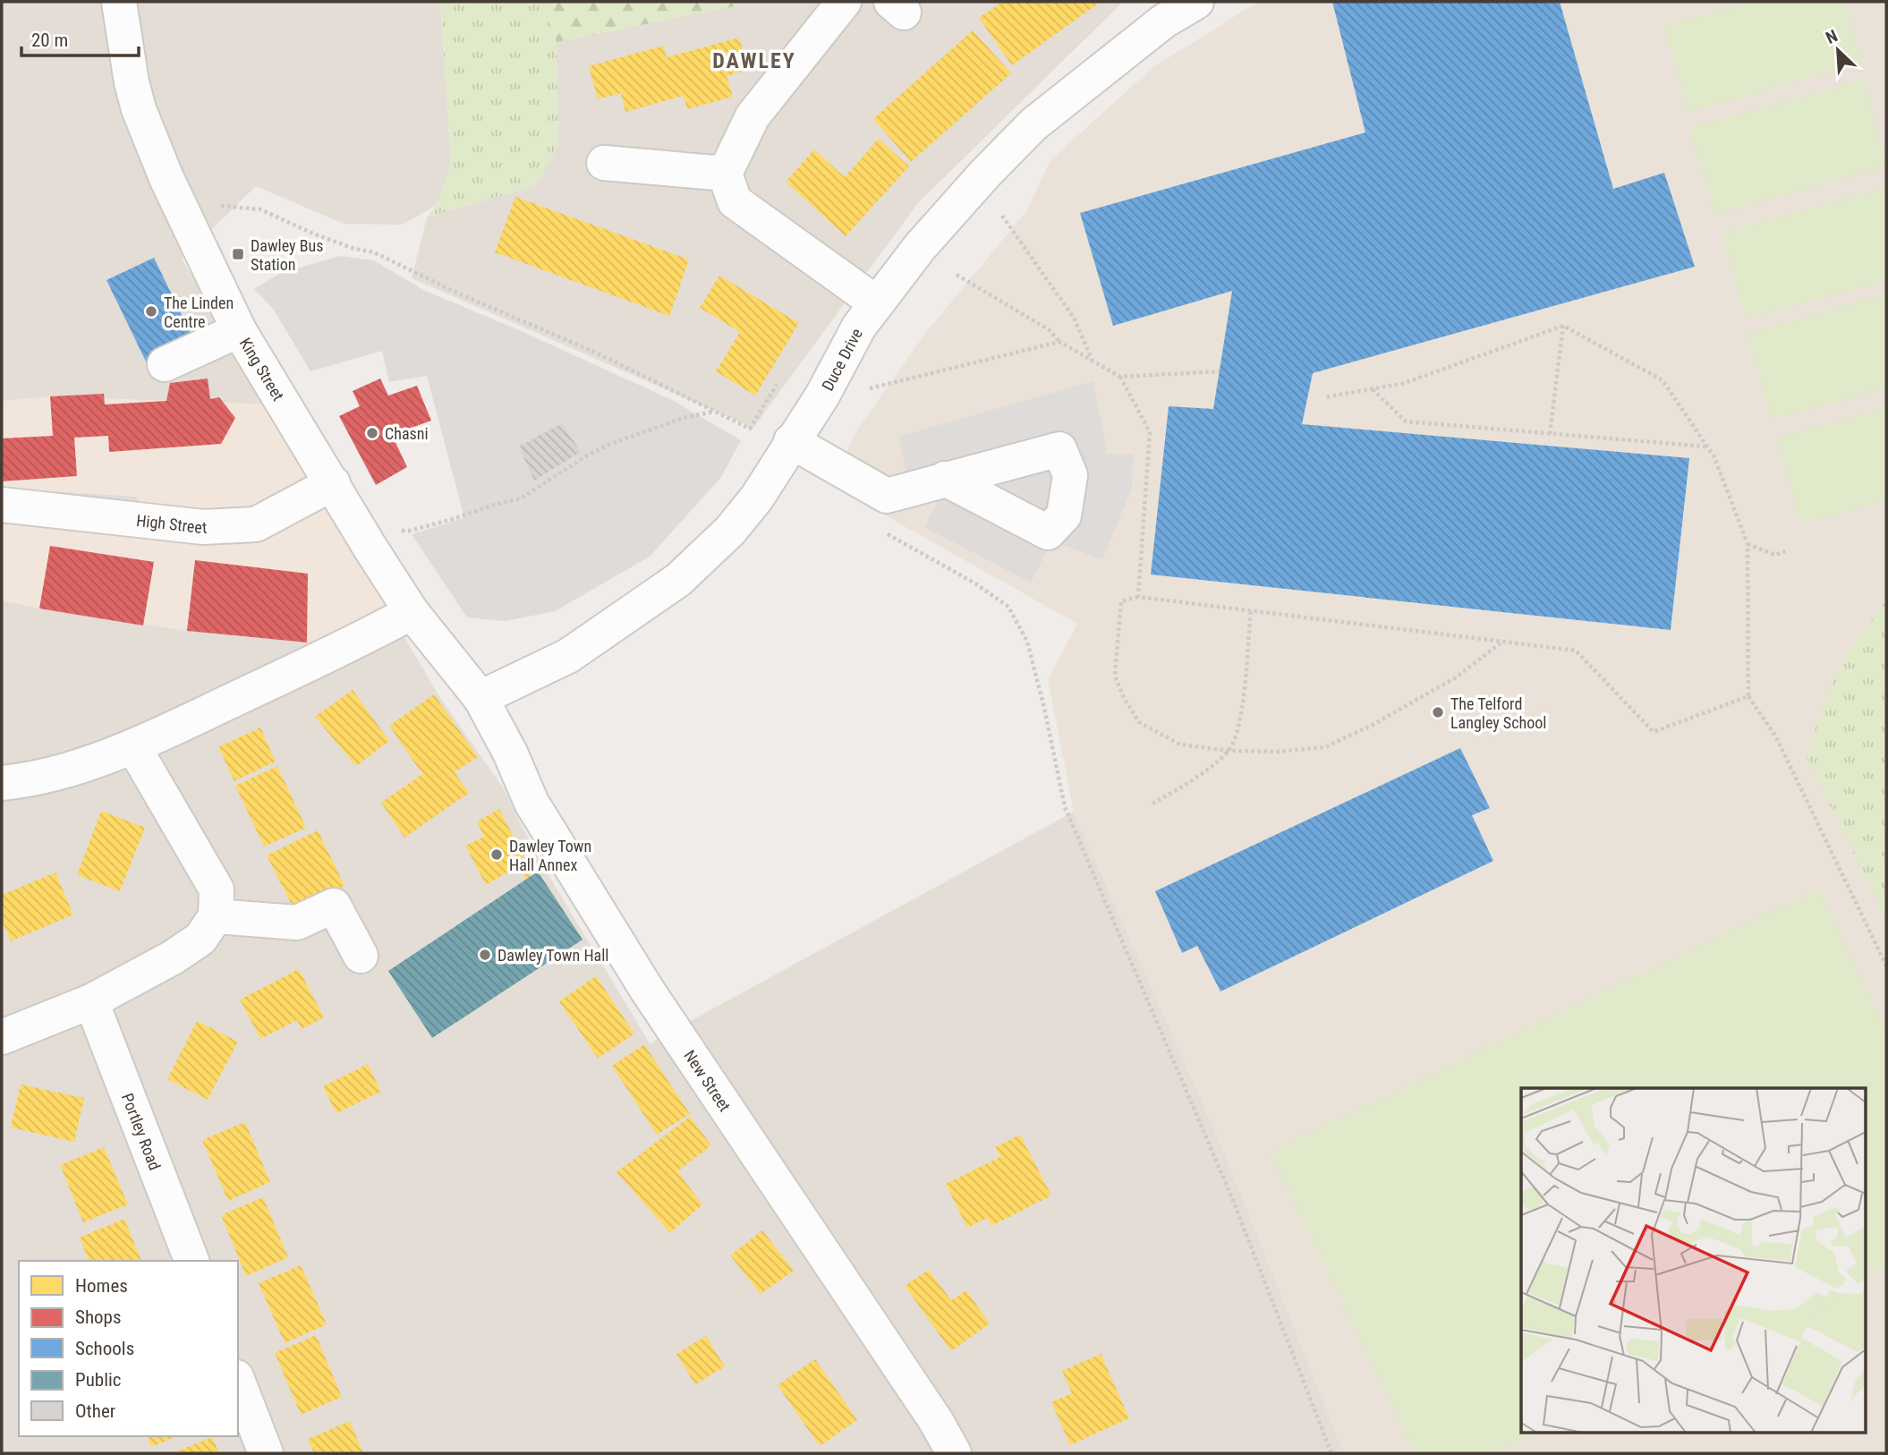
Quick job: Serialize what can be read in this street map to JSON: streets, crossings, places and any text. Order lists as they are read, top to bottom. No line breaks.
{"streets":{"street":["Duce Drive","King Street","High Street","New Street","Portley Road"]},"crossings":[["Duce Drive","New Street"],["King Street","High Street"],["King Street","New Street"]],"districts":["DAWLEY"],"places":{"transit":["Dawley Bus Station"],"other":["The Linden Centre","Chasni","The Telford Langley School","Dawley Town Hall Annex","Dawley Town Hall"]},"legend":["Homes","Shops","Schools","Public","Other"],"scale_bar":"20 m","north":"top left"}
